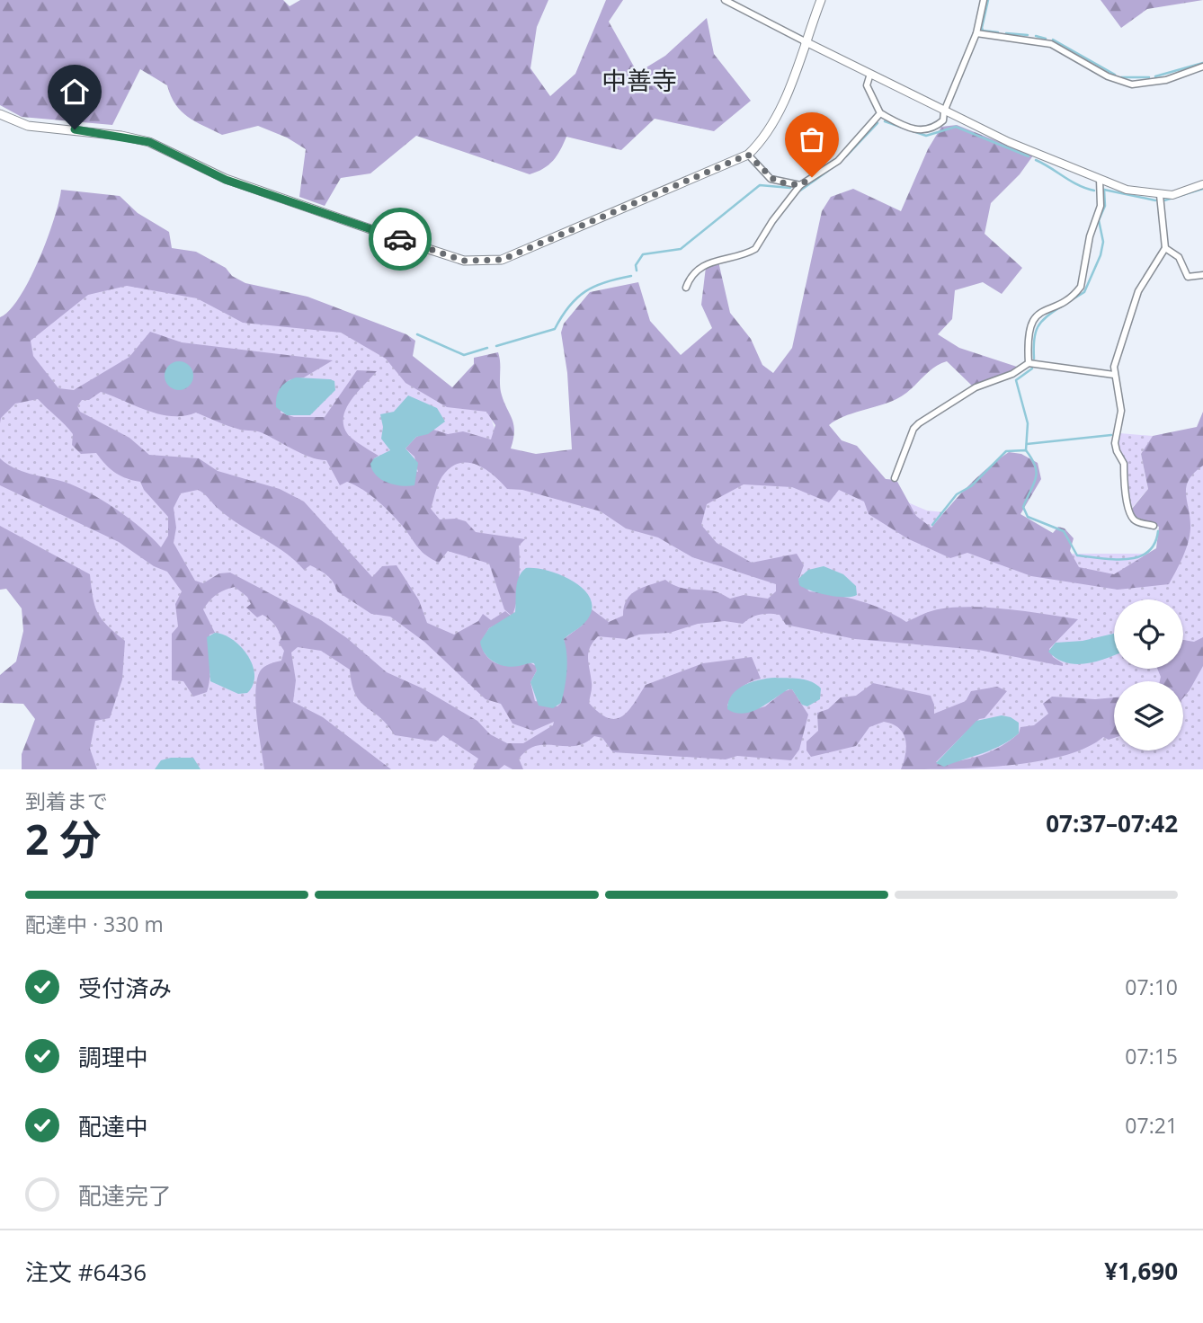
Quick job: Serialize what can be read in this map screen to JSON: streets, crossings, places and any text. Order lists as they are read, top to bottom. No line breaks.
{"districts":["中善寺"],"page":{"heading":["2 分","到着まで","07:37–07:42"],"panel":["注文 #6436","¥1,690"],"bar":"配達中 · 330 m","list":[["受付済み","07:10"],["調理中","07:15"],["配達中","07:21"],"配達完了"]}}
